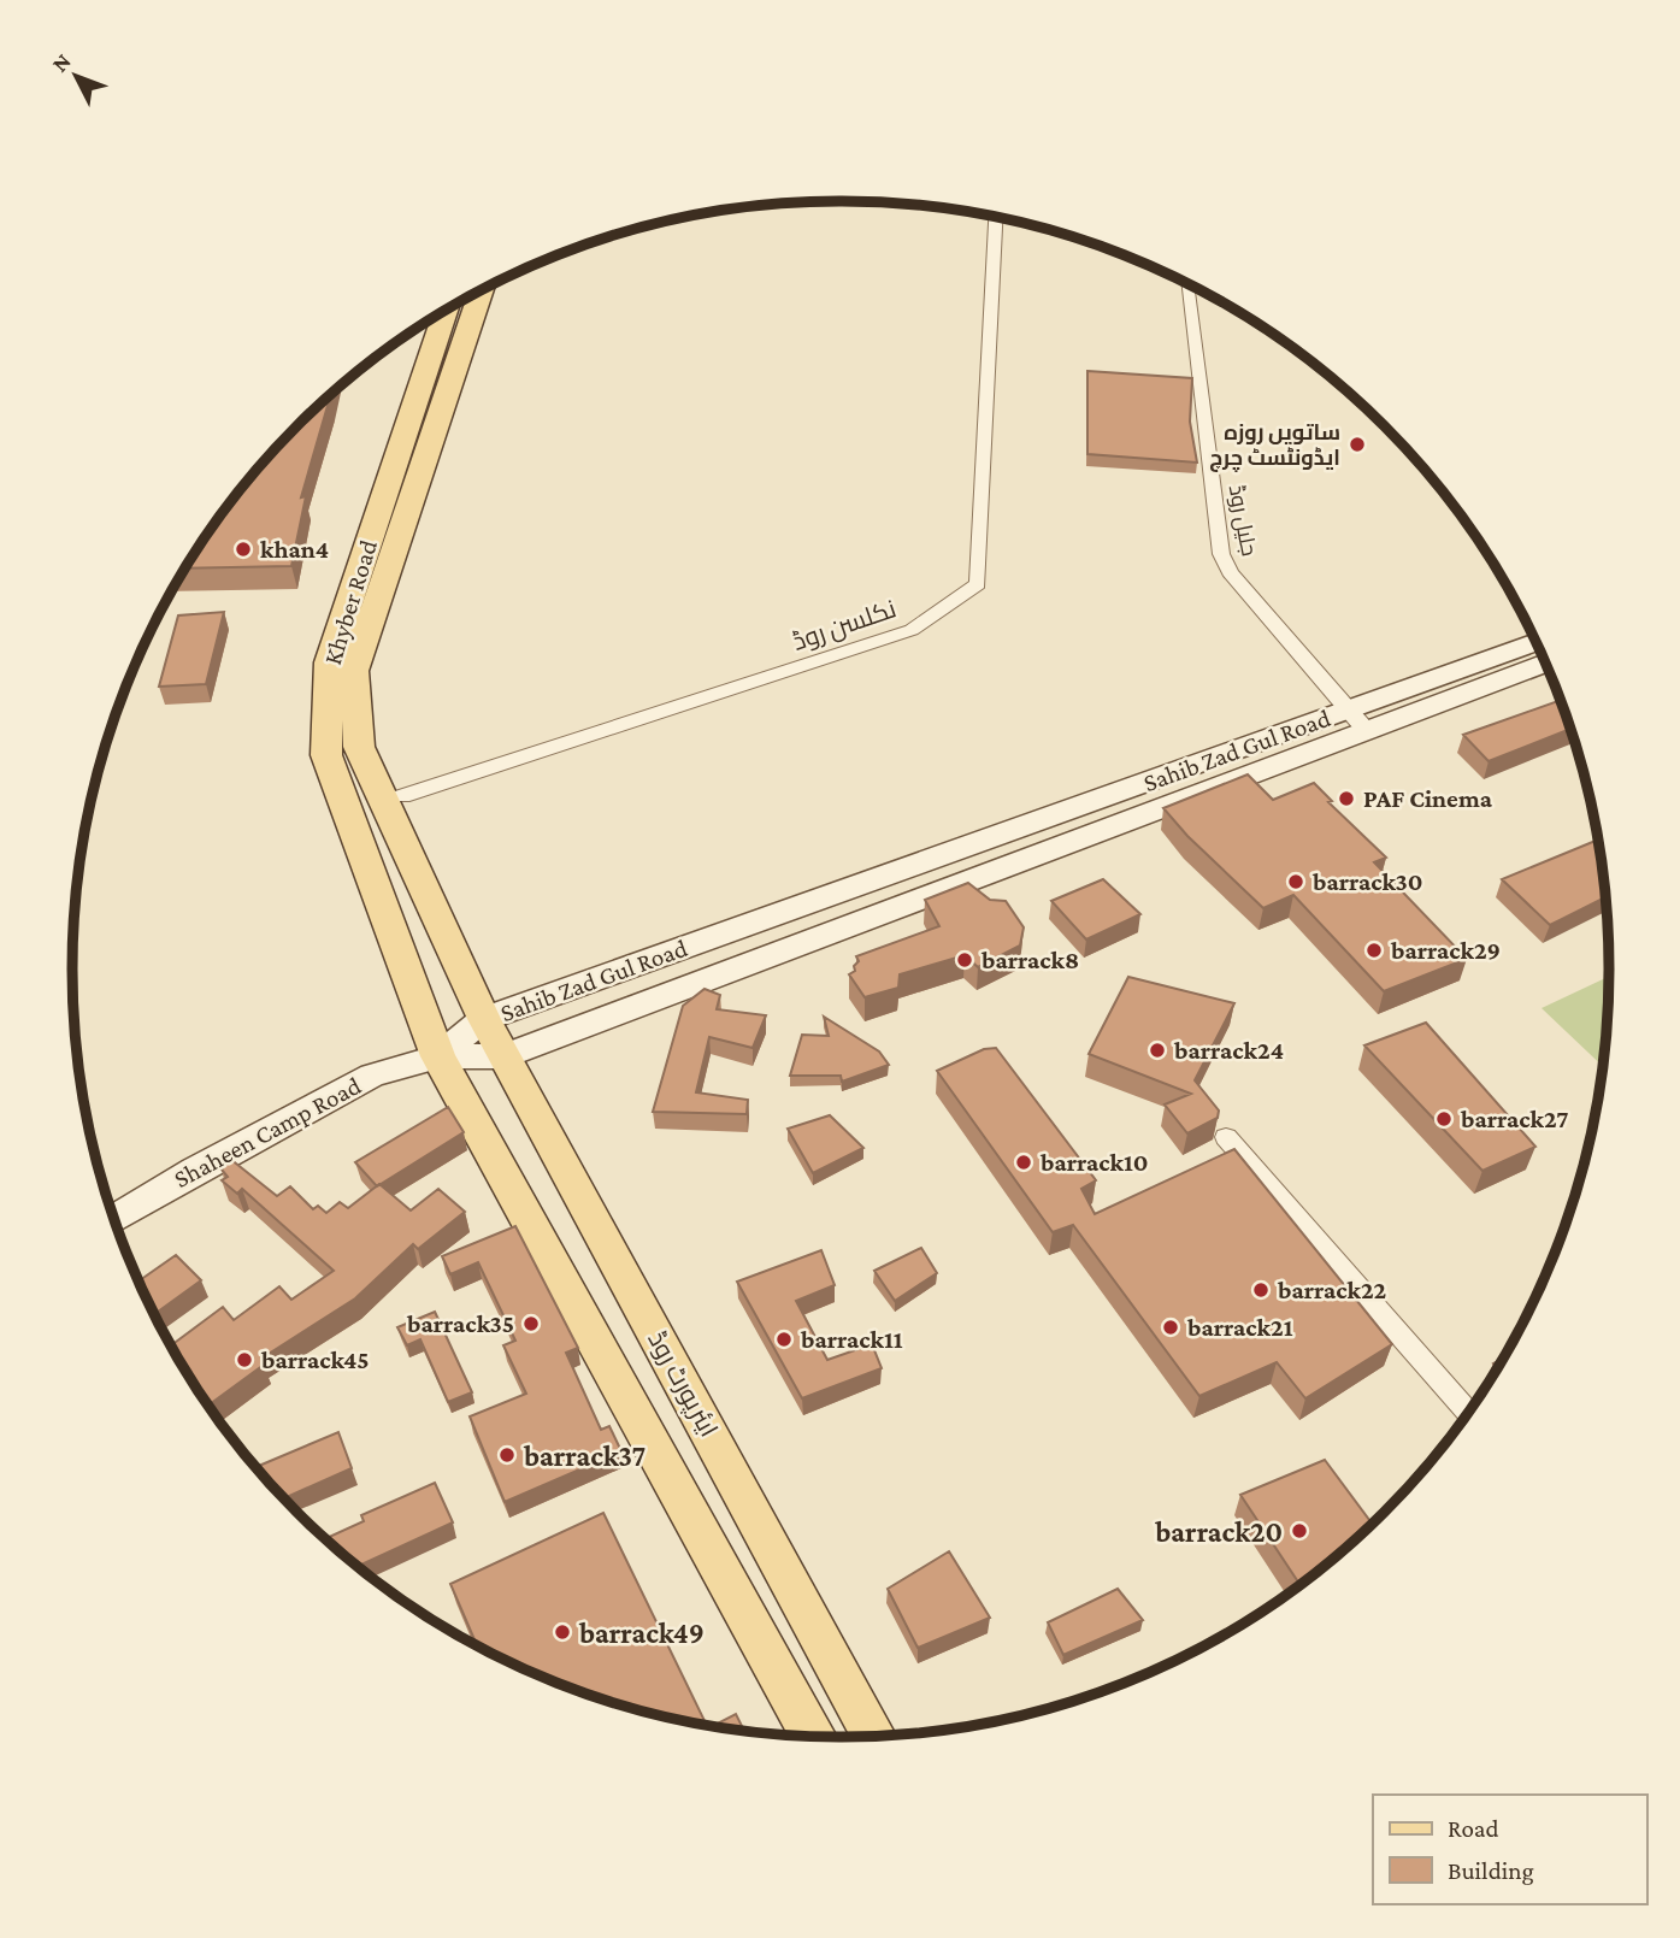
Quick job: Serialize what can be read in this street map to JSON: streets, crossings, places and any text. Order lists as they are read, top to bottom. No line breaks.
{"streets":{"main road":["Khyber Road","ایئرپورٹ روڈ"],"street":["جلیل روڈ","نکلسن روڈ","Sahib Zad Gul Road","Shaheen Camp Road"]},"crossings":[["جلیل روڈ","Sahib Zad Gul Road"],["Khyber Road","Sahib Zad Gul Road"],["Khyber Road","Shaheen Camp Road"],["Khyber Road","ایئرپورٹ روڈ"],["Sahib Zad Gul Road","Shaheen Camp Road"],["Sahib Zad Gul Road","ایئرپورٹ روڈ"]],"places":["ساتویں روزہ ایڈونٹسٹ چرچ","khan4","PAF Cinema","barrack30","barrack29","barrack8","barrack24","barrack27","barrack10","barrack22","barrack35","barrack21","barrack11","barrack45","barrack37","barrack20","barrack49"],"legend":["Road","Building"],"north":"top left"}
